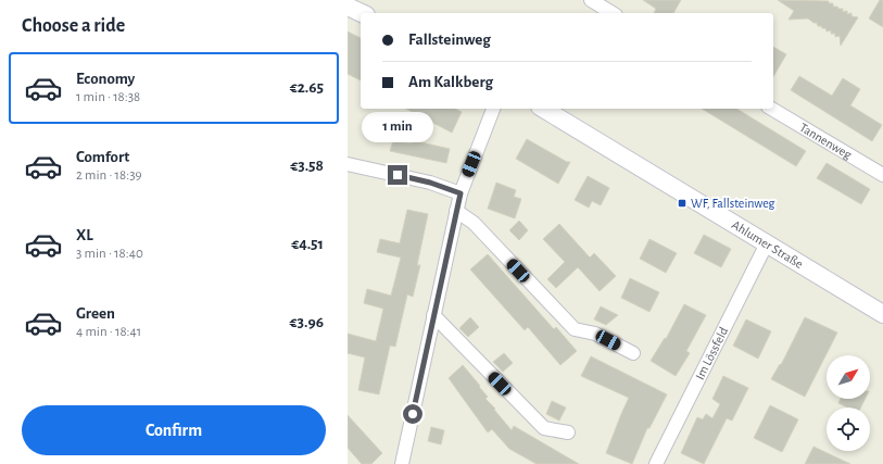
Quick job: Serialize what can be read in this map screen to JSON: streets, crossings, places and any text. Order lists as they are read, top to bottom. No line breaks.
{"streets":{"main road":["Ahlumer Straße"],"street":["Tannenweg","Im Lössfeld"]},"crossings":[["Ahlumer Straße","Im Lössfeld"]],"places":{"transit":["WF, Fallsteinweg"]},"north":"top right","page":{"heading":"Choose a ride","banner":["Fallsteinweg","Am Kalkberg"],"list":[{"name":"Economy","note":"1 min · 18:38","value":"€2.65"},{"name":"Comfort","note":"2 min · 18:39","value":"€3.58"},{"name":"XL","note":"3 min · 18:40","value":"€4.51"},{"name":"Green","note":"4 min · 18:41","value":"€3.96"}],"bubble":"1 min","buttons":"Confirm"}}
